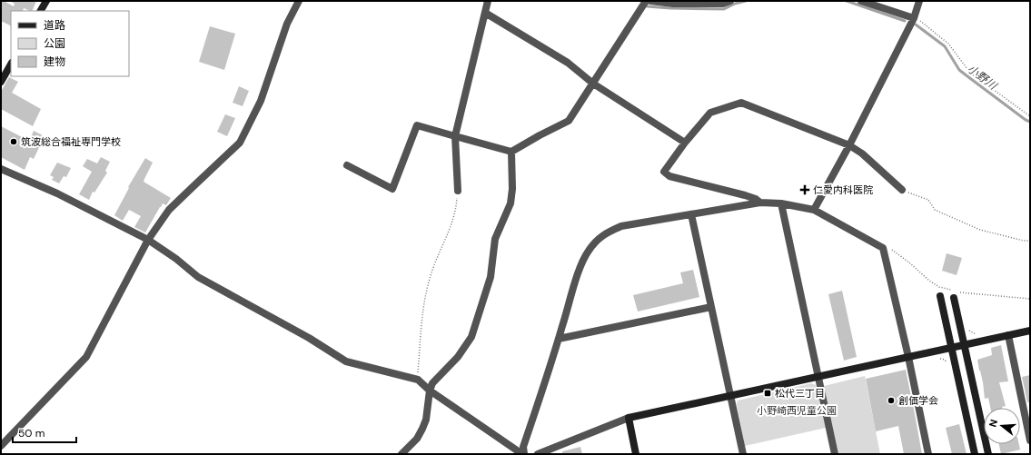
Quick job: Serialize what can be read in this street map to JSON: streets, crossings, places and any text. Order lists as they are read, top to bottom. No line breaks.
{"water":["小野川"],"parks":["小野崎西児童公園"],"places":{"other":["筑波総合福祉専門学校","創価学会"],"health":["仁愛内科医院"],"transit":["松代三丁目"]},"legend":["道路","公園","建物"],"scale_bar":"50 m","north":"left"}
